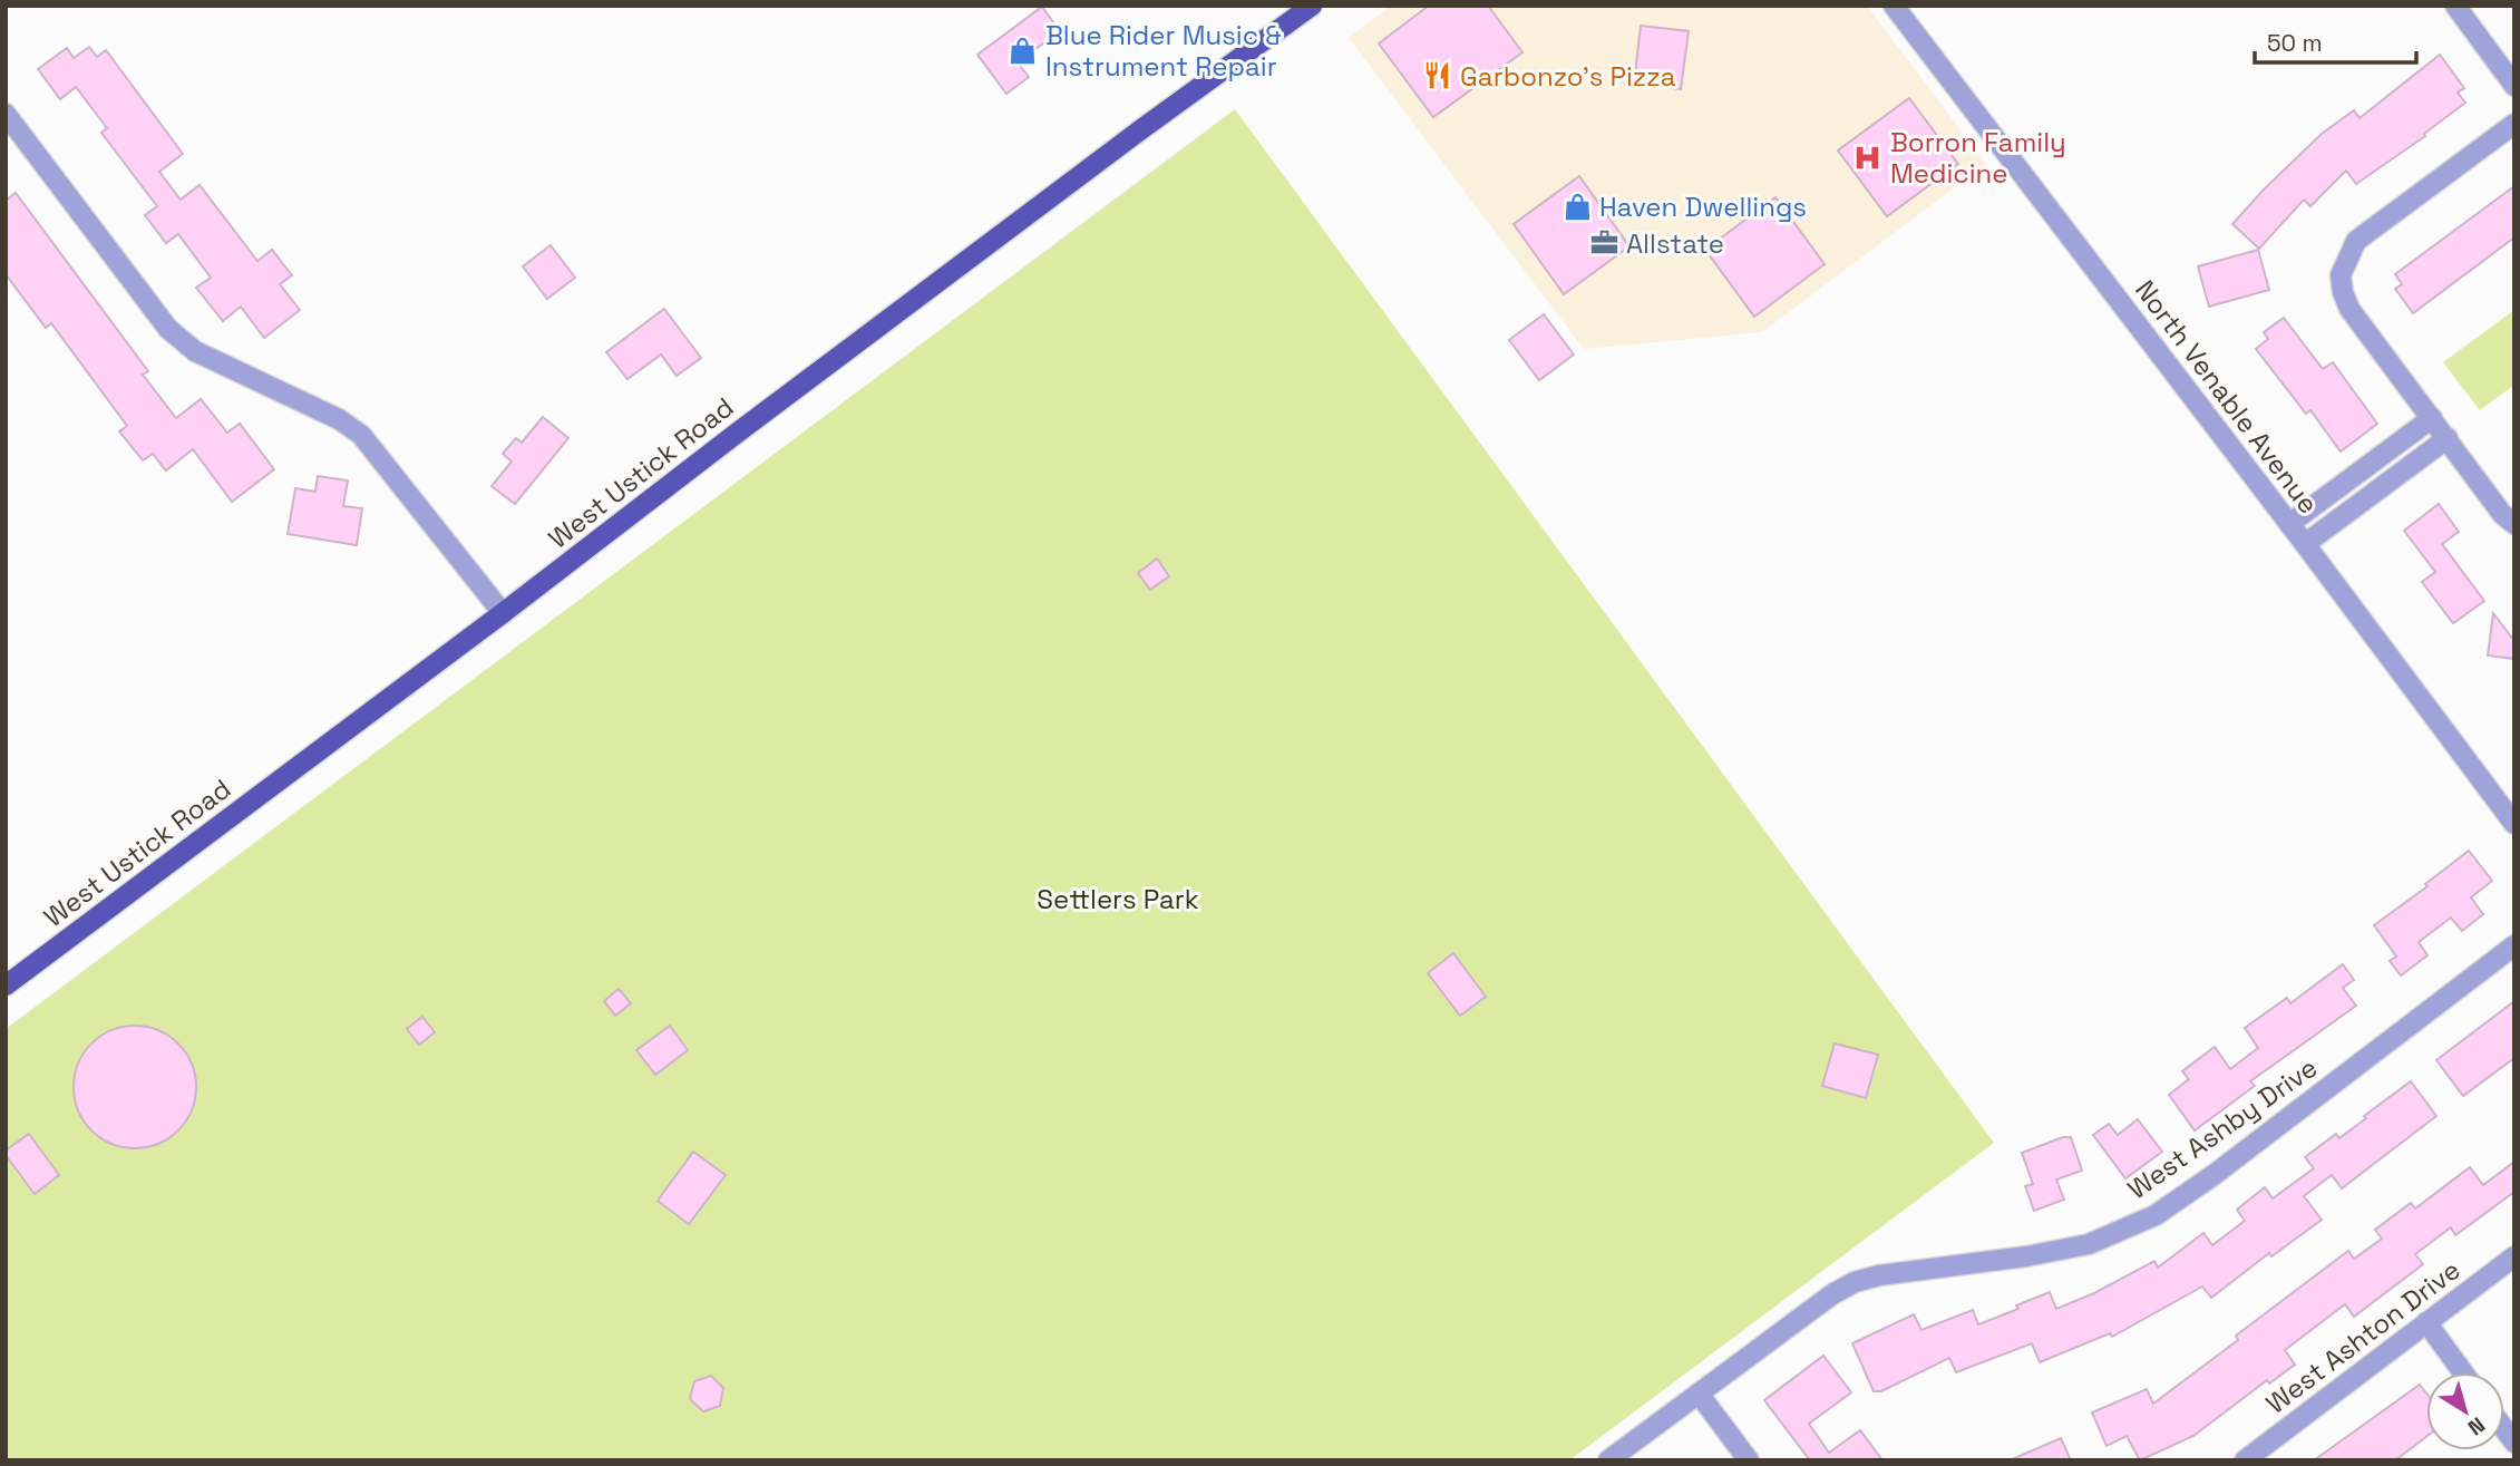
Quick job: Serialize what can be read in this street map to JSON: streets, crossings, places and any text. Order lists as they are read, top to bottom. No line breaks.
{"streets":{"main road":["West Ustick Road"],"street":["North Venable Avenue","West Ashby Drive","West Ashton Drive"]},"parks":["Settlers Park"],"places":{"shop":["Blue Rider Music & Instrument Repair","Haven Dwellings"],"restaurant":["Garbonzo's Pizza"],"hospital":["Borron Family Medicine"],"office":["Allstate"]},"scale_bar":"50 m","north":"bottom right"}
